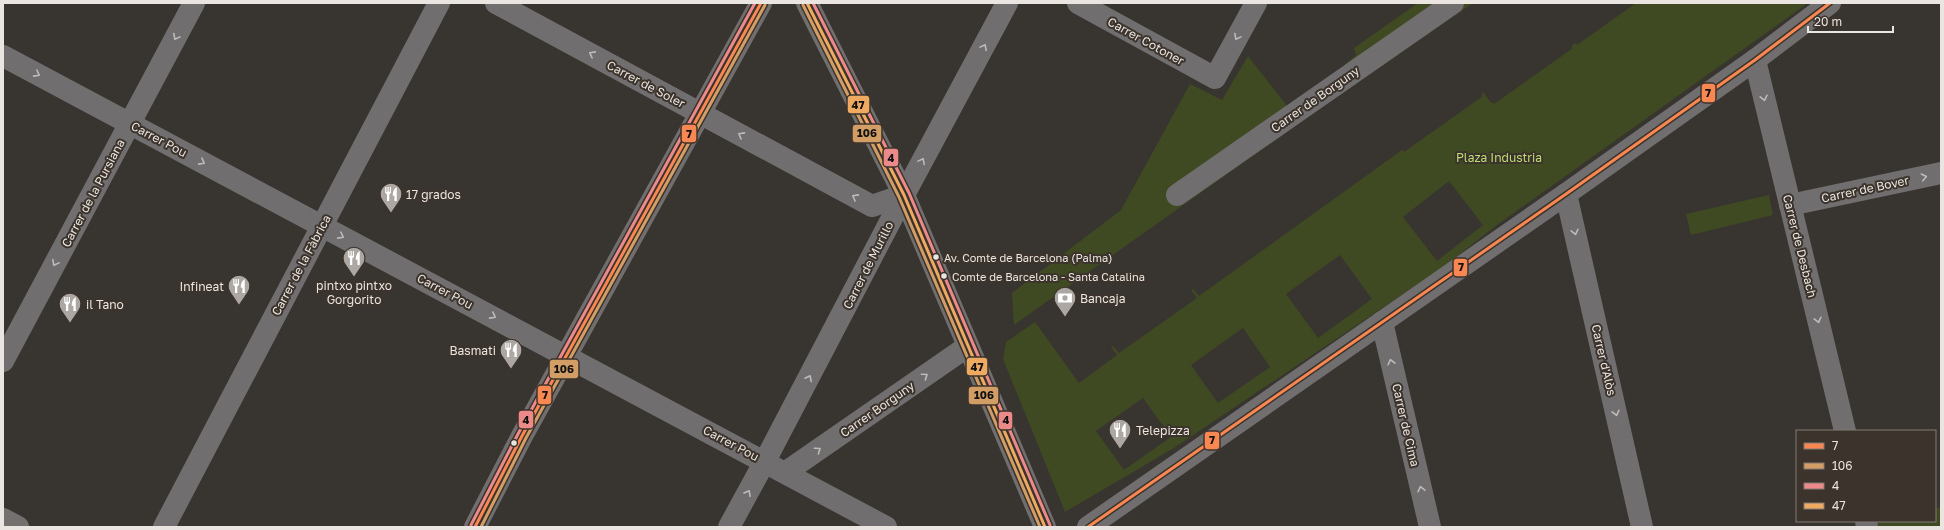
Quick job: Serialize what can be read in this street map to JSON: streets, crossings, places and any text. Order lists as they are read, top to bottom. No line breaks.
{"streets":{"street":["Carrer Cotoner","Carrer de Soler","Carrer de Borguny","Carrer Pou","Carrer de Bover","Carrer de la Pursiana","Carrer de Desbach","Carrer de la Fàbrica","Carrer de Murillo","Carrer d'Alòs","Carrer Borguny","Carrer de Cima"]},"crossings":[["Carrer de Soler","Carrer de Murillo"],["Carrer Pou","Carrer de la Pursiana"],["Carrer Pou","Carrer de la Fàbrica"],["Carrer Pou","Carrer de Murillo"],["Carrer Pou","Carrer Borguny"],["Carrer de Bover","Carrer de Desbach"]],"one_way":["Carrer de Soler","Carrer Pou","Carrer de la Pursiana","Carrer de Desbach","Carrer de Murillo","Carrer d'Alòs","Carrer Borguny","Carrer de Cima"],"parks":["Plaza Industria"],"places":{"restaurant":["17 grados","pintxo pintxo Gorgorito","Infineat","il Tano","Basmati","Telepizza"],"other":["Av. Comte de Barcelona (Palma)","Comte de Barcelona - Santa Catalina"],"bank":["Bancaja"]},"lines":["transit line 7","transit line 4","transit line 47","transit line 106"],"legend":["7","106","4","47"],"scale_bar":"20 m"}
